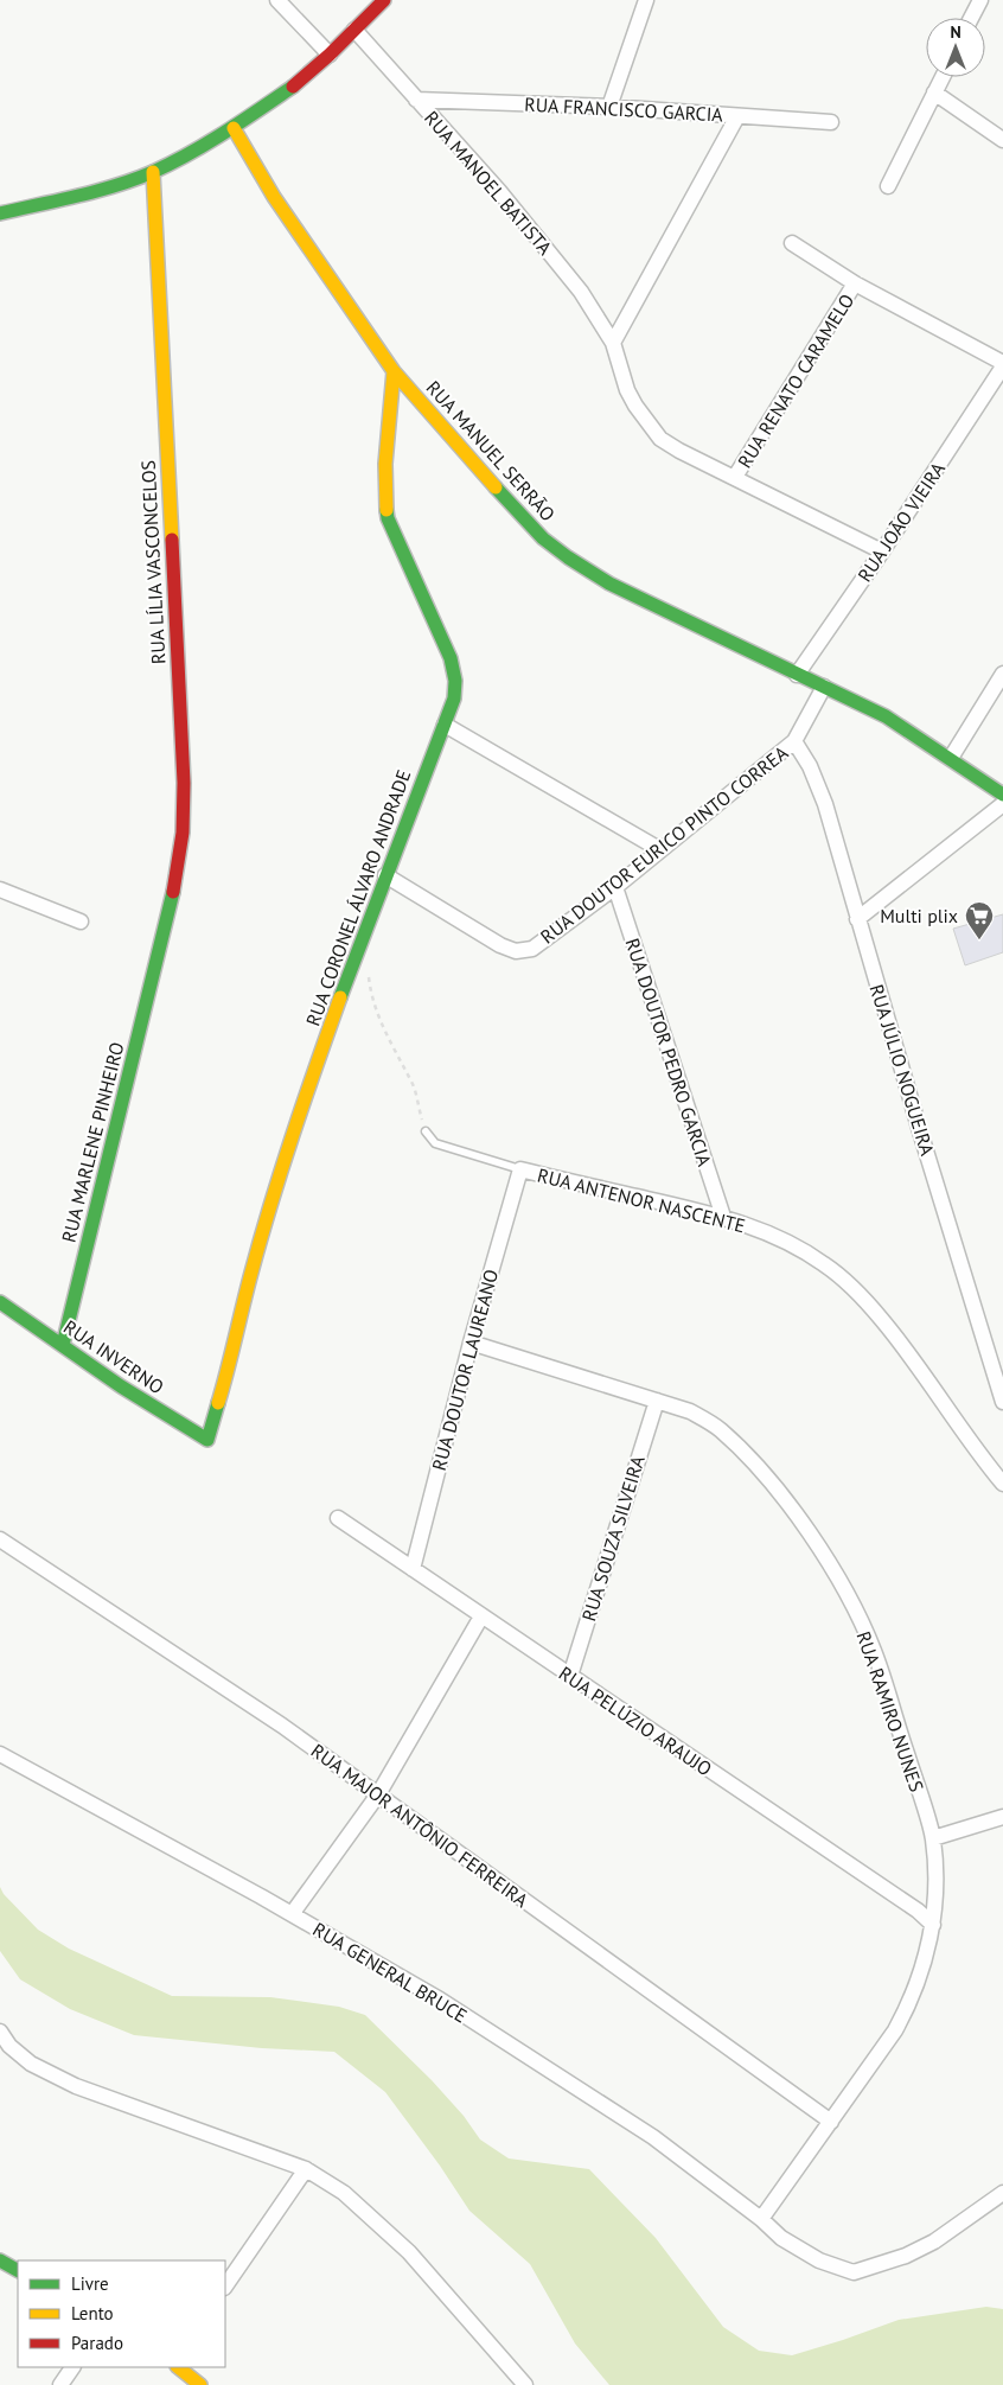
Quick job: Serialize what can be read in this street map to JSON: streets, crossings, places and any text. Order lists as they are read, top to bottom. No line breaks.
{"streets":{"street":["RUA FRANCISCO GARCIA","RUA MANOEL BATISTA","RUA RENATO CARAMELO","RUA MANUEL SERRÃO","RUA JOÃO VIEIRA","RUA LÍLIA VASCONCELOS","RUA DOUTOR EURICO PINTO CORREA","RUA CORONEL ÁLVARO ANDRADE","RUA DOUTOR PEDRO GARCIA","RUA JÚLIO NOGUEIRA","RUA MARLENE PINHEIRO","RUA ANTENOR NASCENTE","RUA INVERNO","RUA DOUTOR LAUREANO","RUA SOUZA SILVEIRA","RUA RAMIRO NUNES","RUA PELÚZIO ARAUJO","RUA MAJOR ANTÔNIO FERREIRA","RUA GENERAL BRUCE"]},"crossings":[["RUA FRANCISCO GARCIA","RUA MANOEL BATISTA"],["RUA MANOEL BATISTA","RUA RENATO CARAMELO"],["RUA MANOEL BATISTA","RUA JOÃO VIEIRA"],["RUA MANUEL SERRÃO","RUA JOÃO VIEIRA"],["RUA MANUEL SERRÃO","RUA DOUTOR EURICO PINTO CORREA"],["RUA MANUEL SERRÃO","RUA CORONEL ÁLVARO ANDRADE"],["RUA LÍLIA VASCONCELOS","RUA MARLENE PINHEIRO"],["RUA DOUTOR EURICO PINTO CORREA","RUA CORONEL ÁLVARO ANDRADE"],["RUA DOUTOR EURICO PINTO CORREA","RUA DOUTOR PEDRO GARCIA"],["RUA DOUTOR EURICO PINTO CORREA","RUA JÚLIO NOGUEIRA"],["RUA CORONEL ÁLVARO ANDRADE","RUA INVERNO"],["RUA DOUTOR PEDRO GARCIA","RUA ANTENOR NASCENTE"],["RUA MARLENE PINHEIRO","RUA INVERNO"],["RUA ANTENOR NASCENTE","RUA DOUTOR LAUREANO"],["RUA DOUTOR LAUREANO","RUA RAMIRO NUNES"],["RUA DOUTOR LAUREANO","RUA PELÚZIO ARAUJO"],["RUA SOUZA SILVEIRA","RUA RAMIRO NUNES"],["RUA SOUZA SILVEIRA","RUA PELÚZIO ARAUJO"],["RUA RAMIRO NUNES","RUA PELÚZIO ARAUJO"],["RUA RAMIRO NUNES","RUA MAJOR ANTÔNIO FERREIRA"],["RUA RAMIRO NUNES","RUA GENERAL BRUCE"]],"places":{"supermarket":["Multi plix"]},"legend":["Livre","Lento","Parado"],"north":"top"}
